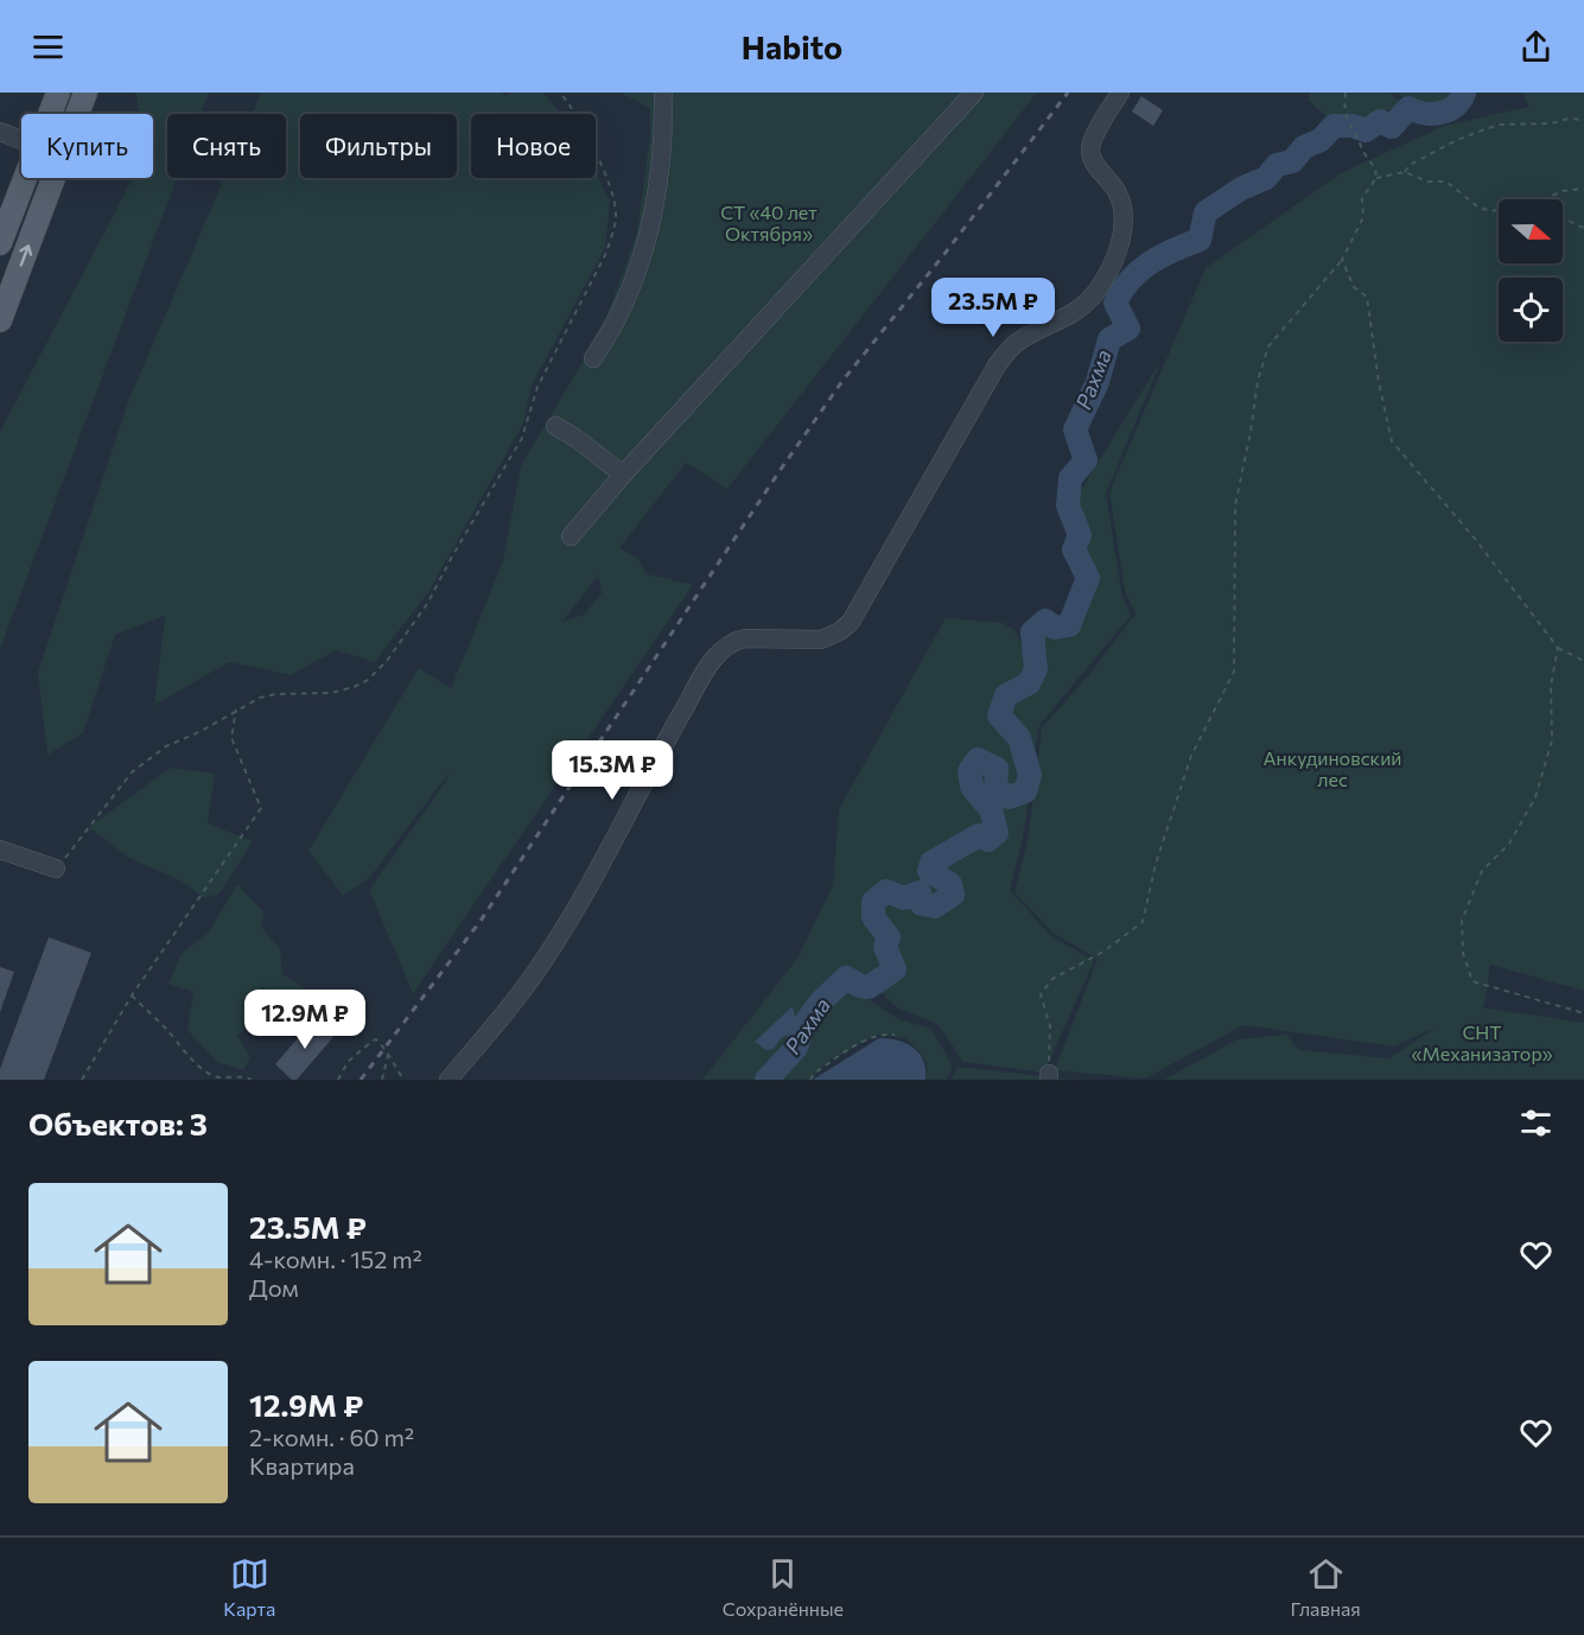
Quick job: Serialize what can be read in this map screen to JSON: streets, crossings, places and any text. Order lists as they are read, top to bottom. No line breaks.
{"water":["Рахма"],"parks":["СТ «40 лет Октября»","Анкудиновский лес","СНТ «Механизатор»"],"north":"right","page":{"header":"Habito","chip":["Купить","Снять","Фильтры","Новое"],"price":["23.5M ₽","15.3M ₽","12.9M ₽"],"heading":"Объектов: 3","list":[{"name":"23.5M ₽","note":"4-комн. · 152 m² · Дом"},{"name":"12.9M ₽","note":"2-комн. · 60 m² · Квартира"}],"tabs":["Карта","Сохранённые","Главная"]}}
